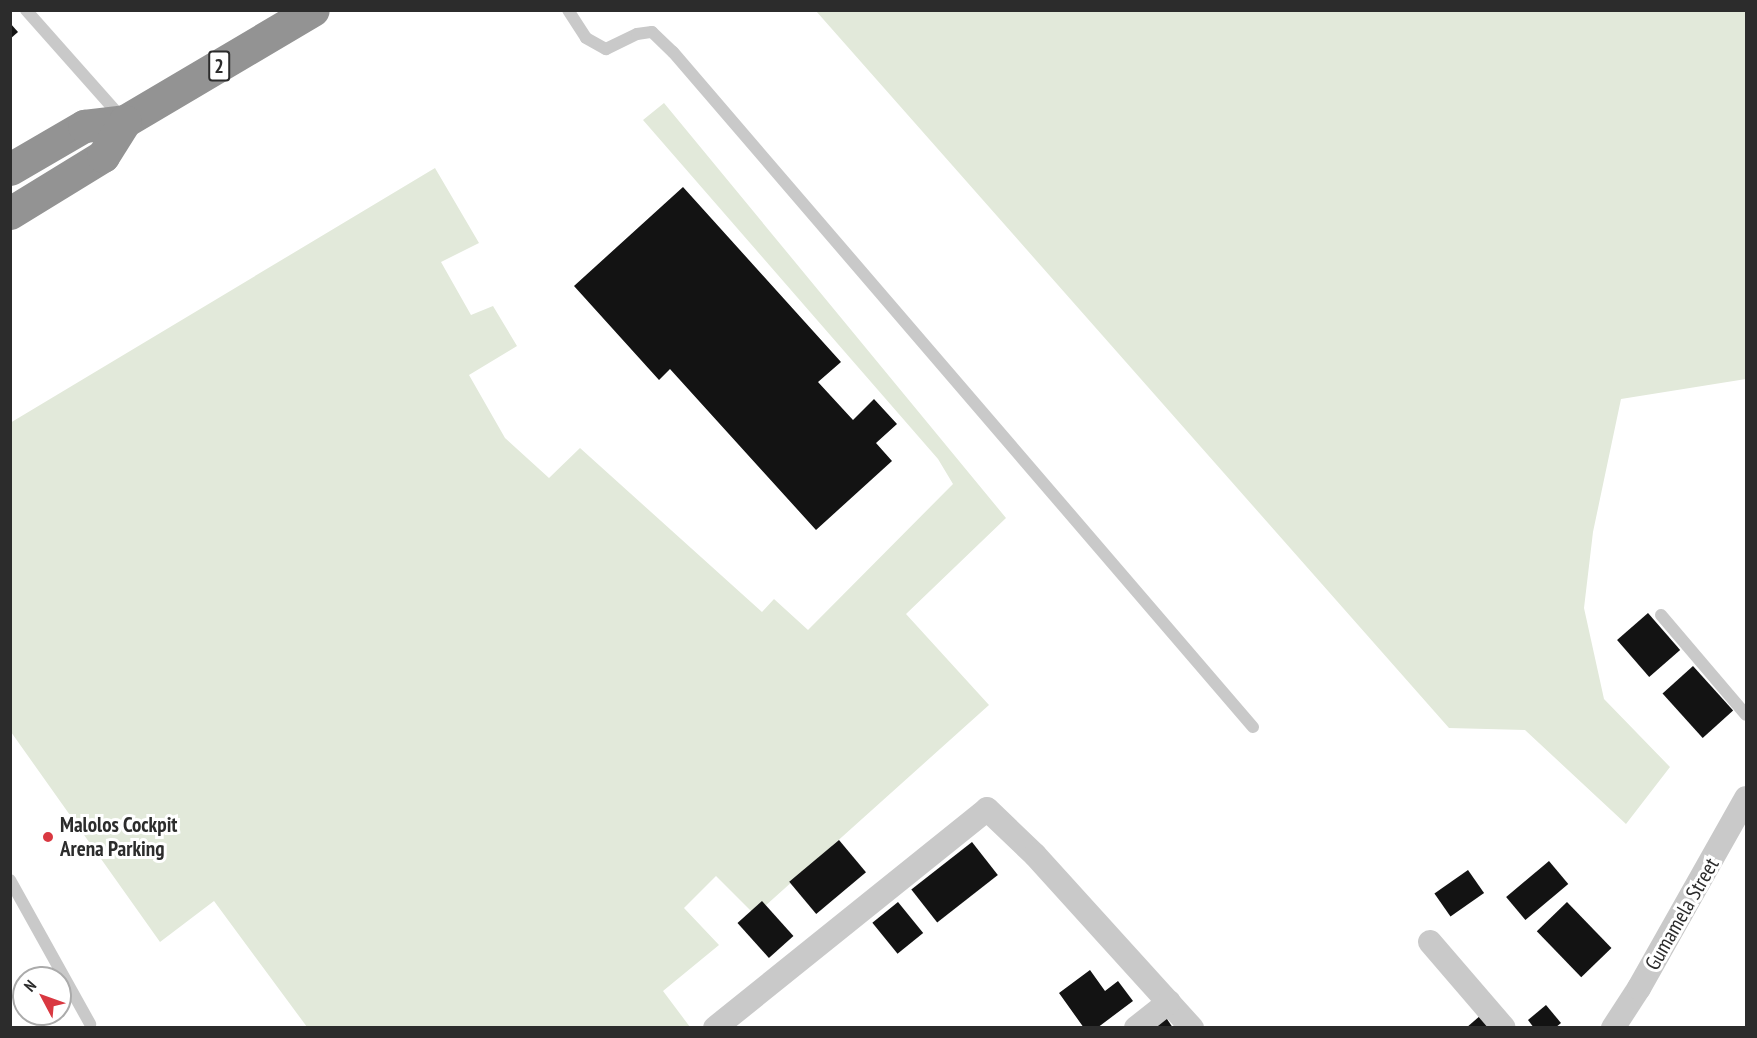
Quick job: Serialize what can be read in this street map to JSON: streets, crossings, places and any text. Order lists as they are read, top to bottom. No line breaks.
{"streets":{"highway":["2"],"street":["Gumamela Street"]},"places":["Malolos Cockpit Arena Parking"],"north":"top left"}
